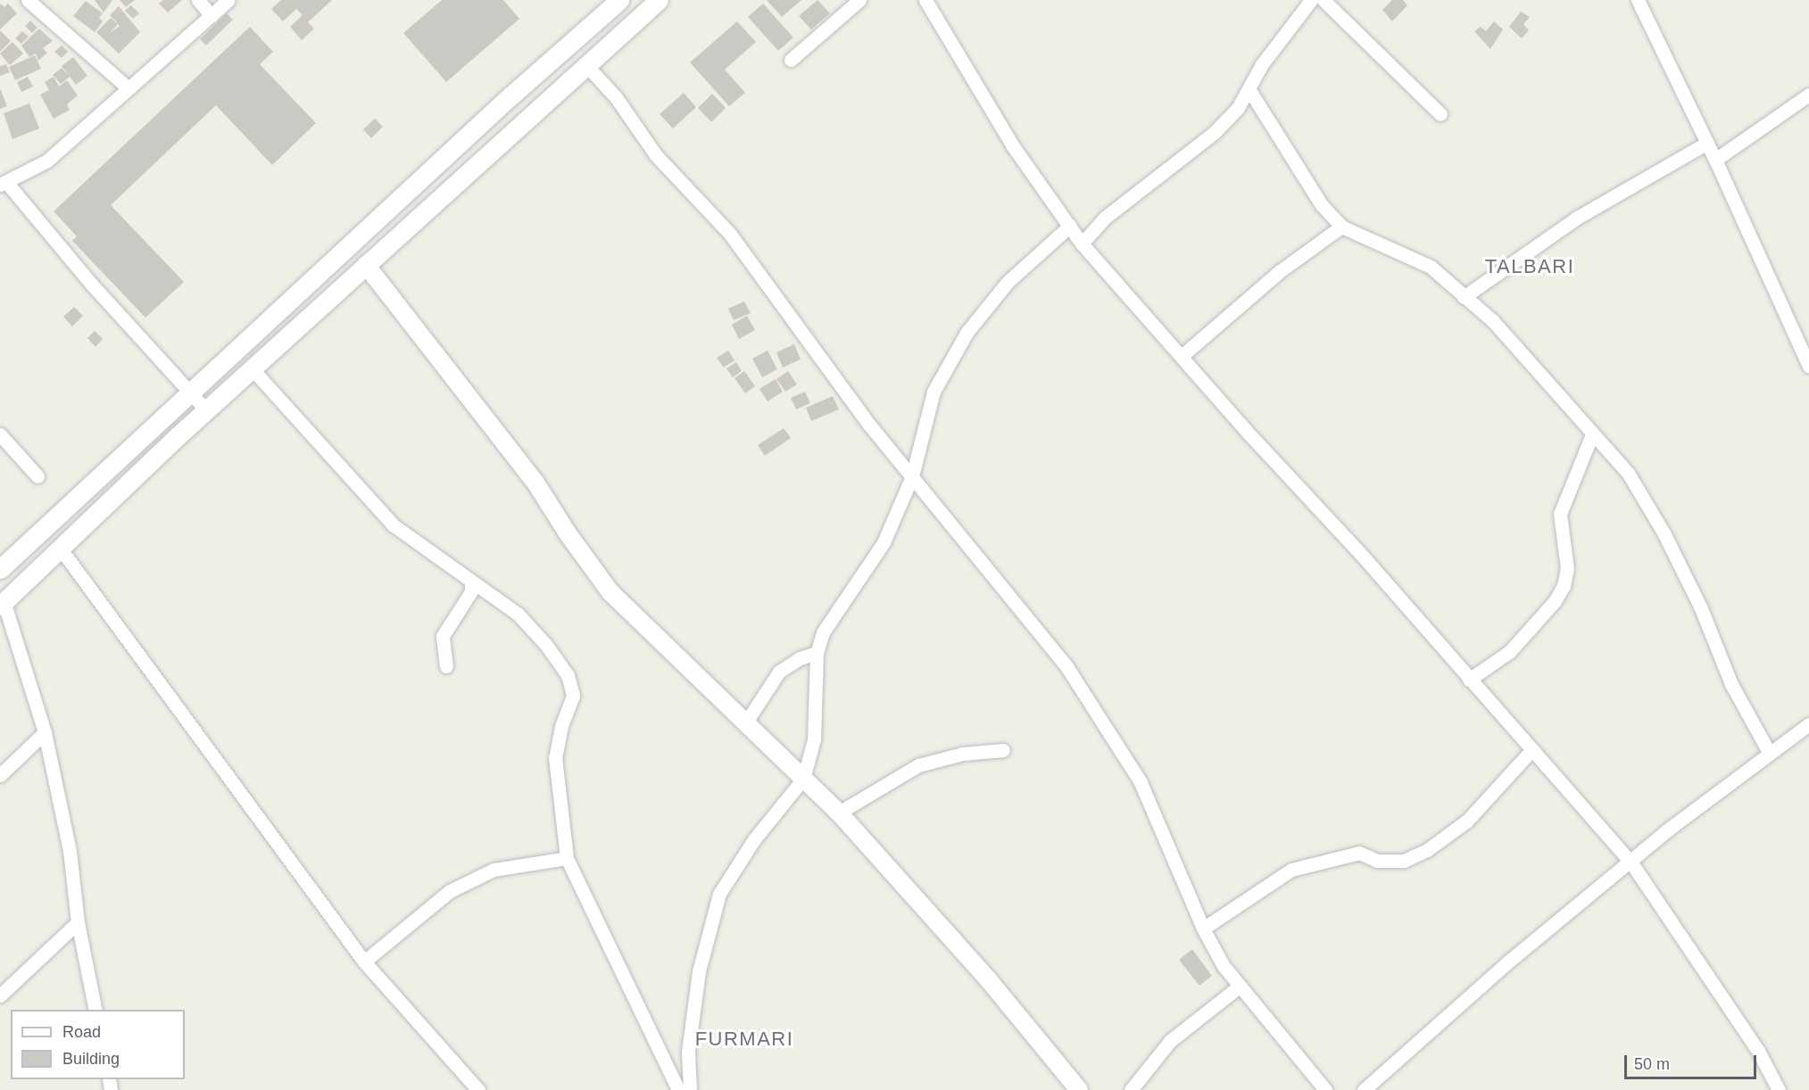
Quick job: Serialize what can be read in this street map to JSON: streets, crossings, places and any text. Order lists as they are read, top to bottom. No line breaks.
{"districts":["TALBARI","FURMARI"],"legend":["Road","Building"],"scale_bar":"50 m"}
